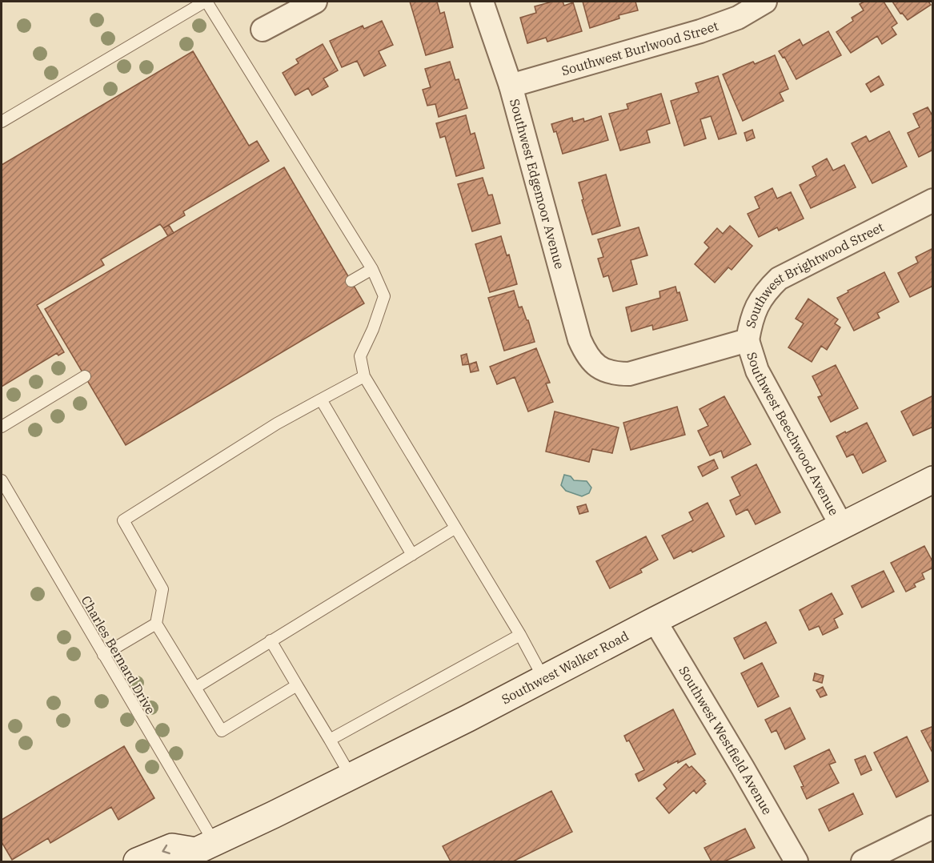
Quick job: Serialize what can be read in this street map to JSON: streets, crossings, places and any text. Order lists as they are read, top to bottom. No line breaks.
{"streets":{"main road":["Southwest Walker Road"],"street":["Southwest Burlwood Street","Southwest Edgemoor Avenue","Southwest Brightwood Street","Southwest Beechwood Avenue","Southwest Westfield Avenue"],"lane":["Charles Bernard Drive"]},"crossings":[["Southwest Burlwood Street","Southwest Edgemoor Avenue"],["Southwest Edgemoor Avenue","Southwest Brightwood Street"],["Southwest Brightwood Street","Southwest Beechwood Avenue"],["Southwest Beechwood Avenue","Southwest Walker Road"],["Charles Bernard Drive","Southwest Walker Road"],["Southwest Walker Road","Southwest Westfield Avenue"]]}
